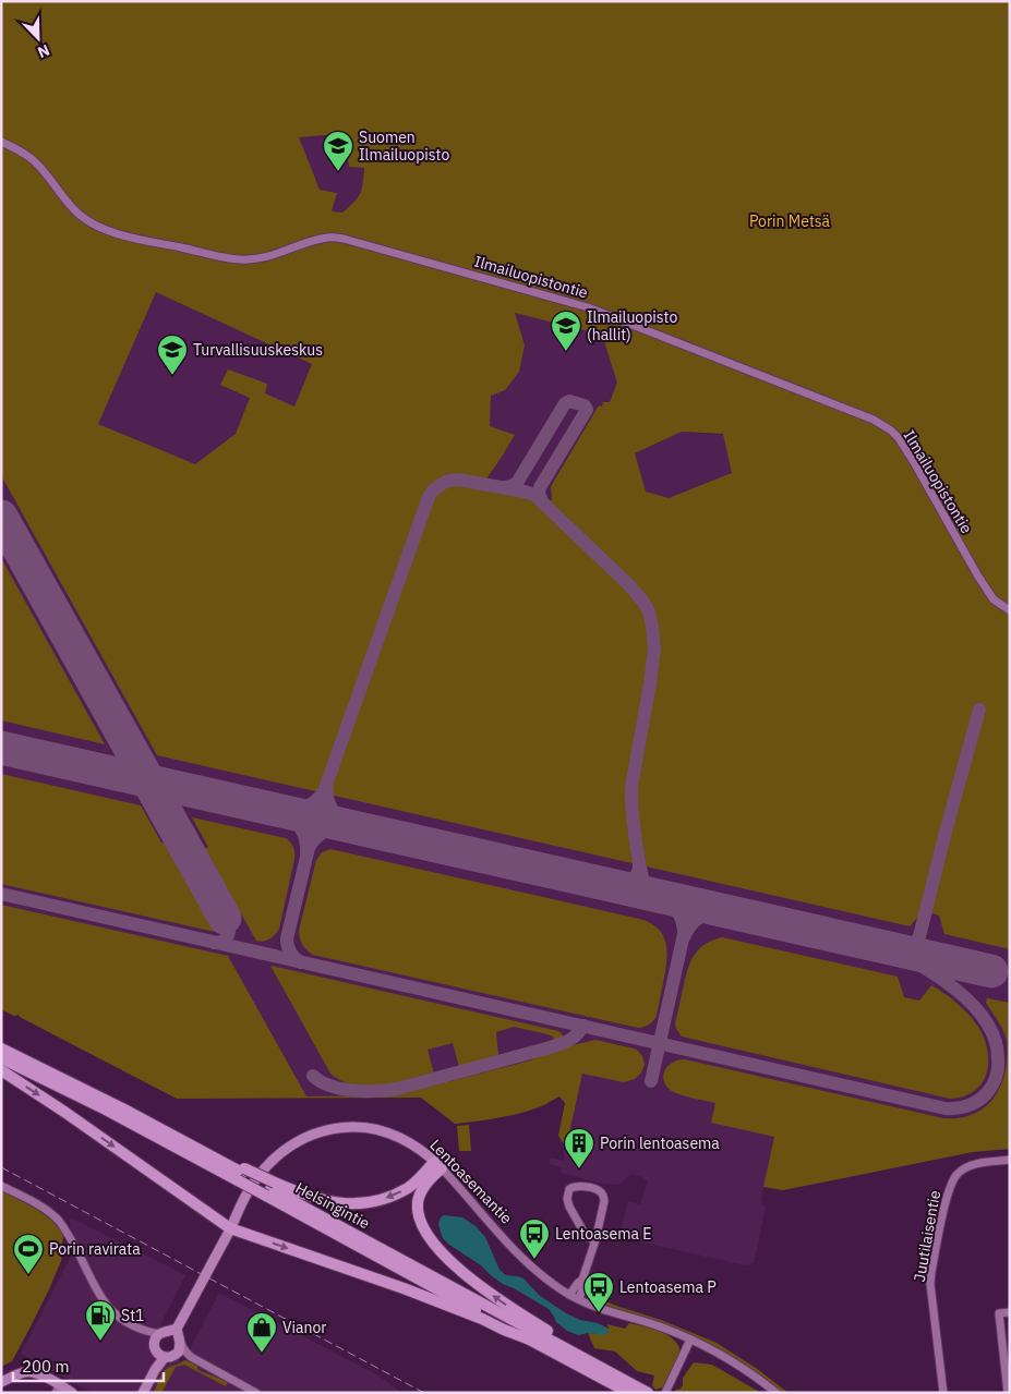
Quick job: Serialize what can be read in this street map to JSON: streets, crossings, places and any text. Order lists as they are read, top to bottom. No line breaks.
{"streets":{"highway":["Helsingintie"],"main road":["Lentoasemantie"],"street":["Ilmailuopistontie","Juutilaisentie"]},"parks":["Porin Metsä"],"places":{"school or university":["Suomen Ilmailuopisto","Ilmailuopisto (hallit)","Turvallisuuskeskus"],"building":["Porin lentoasema"],"bus stop":["Lentoasema E","Lentoasema P"],"sports":["Porin ravirata"],"fuel station":["St1"],"shop":["Vianor"]},"scale_bar":"200 m","north":"bottom right"}
